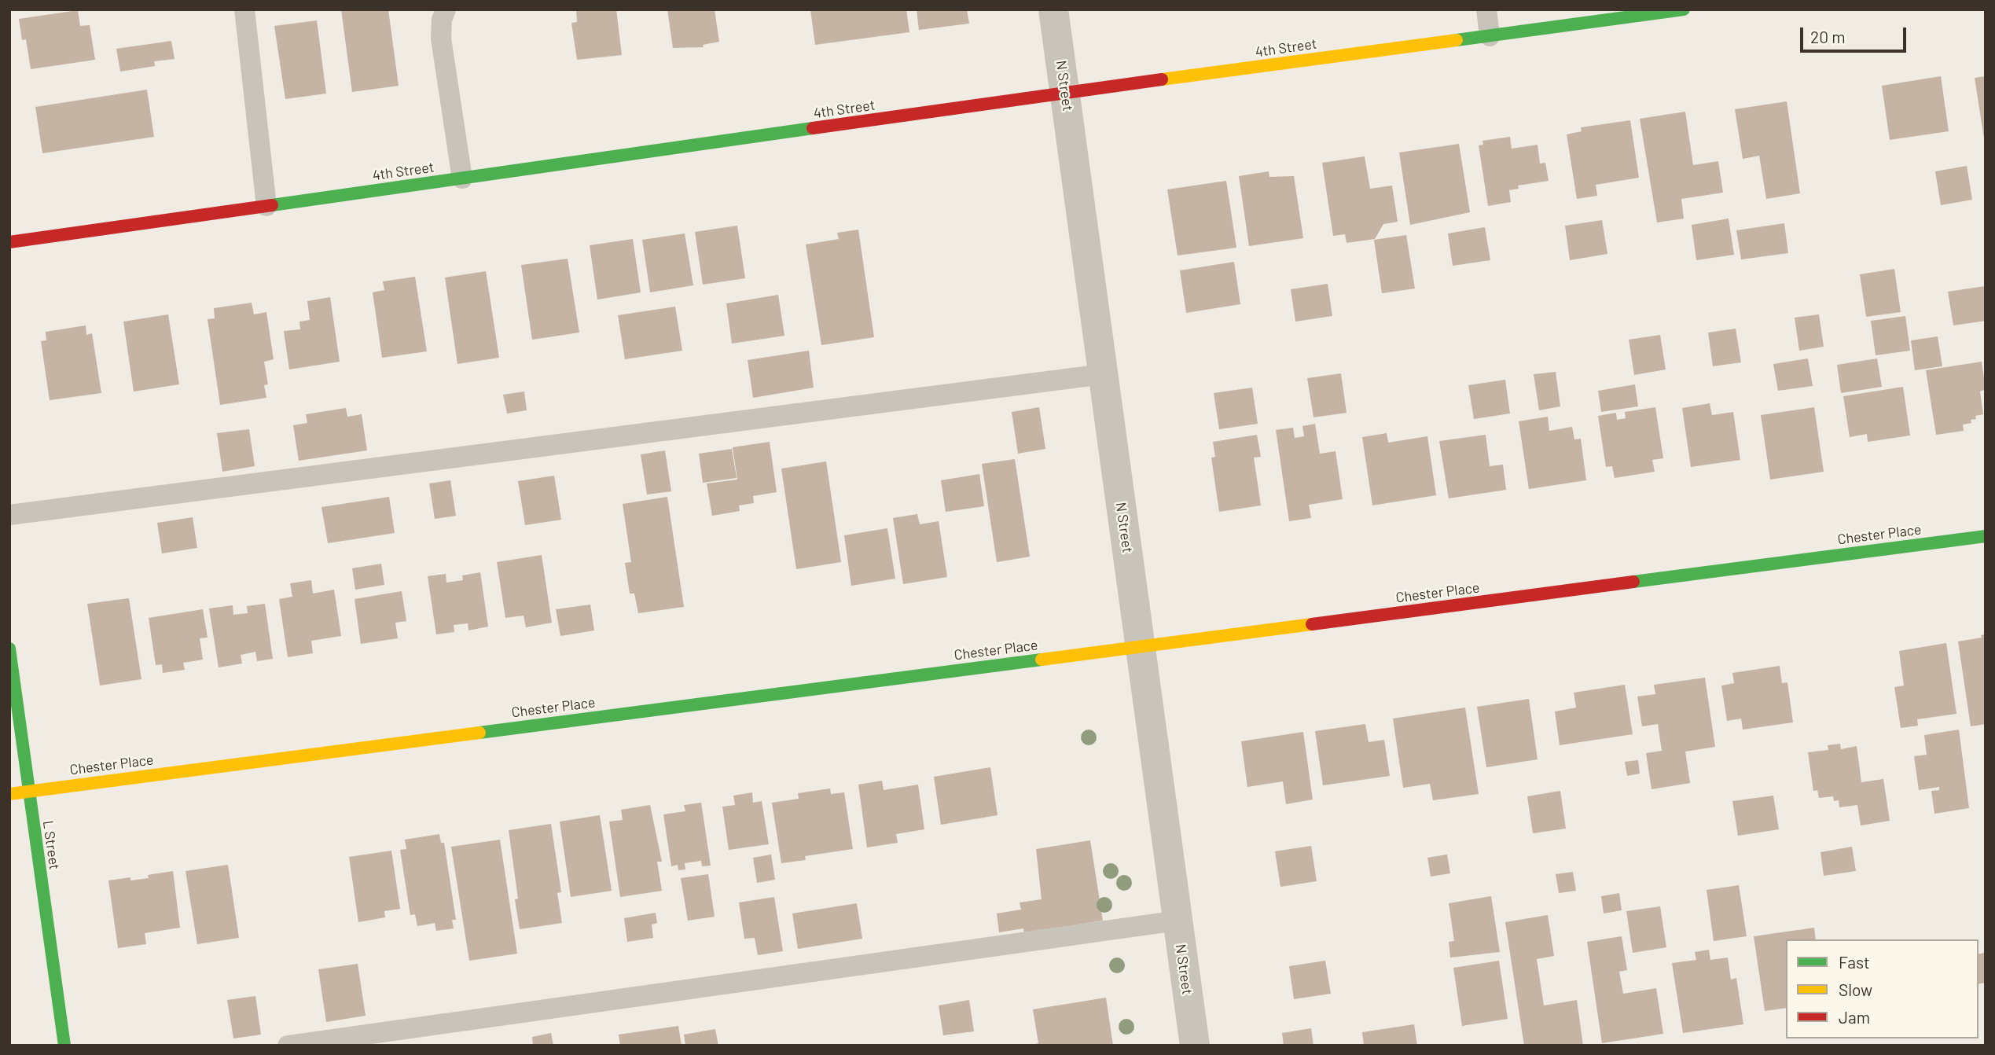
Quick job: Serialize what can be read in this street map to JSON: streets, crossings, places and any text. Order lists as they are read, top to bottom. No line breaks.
{"streets":{"street":["4th Street","N Street","Chester Place","L Street"]},"crossings":[["4th Street","N Street"],["N Street","Chester Place"],["Chester Place","L Street"]],"legend":["Fast","Slow","Jam"],"scale_bar":"20 m"}
